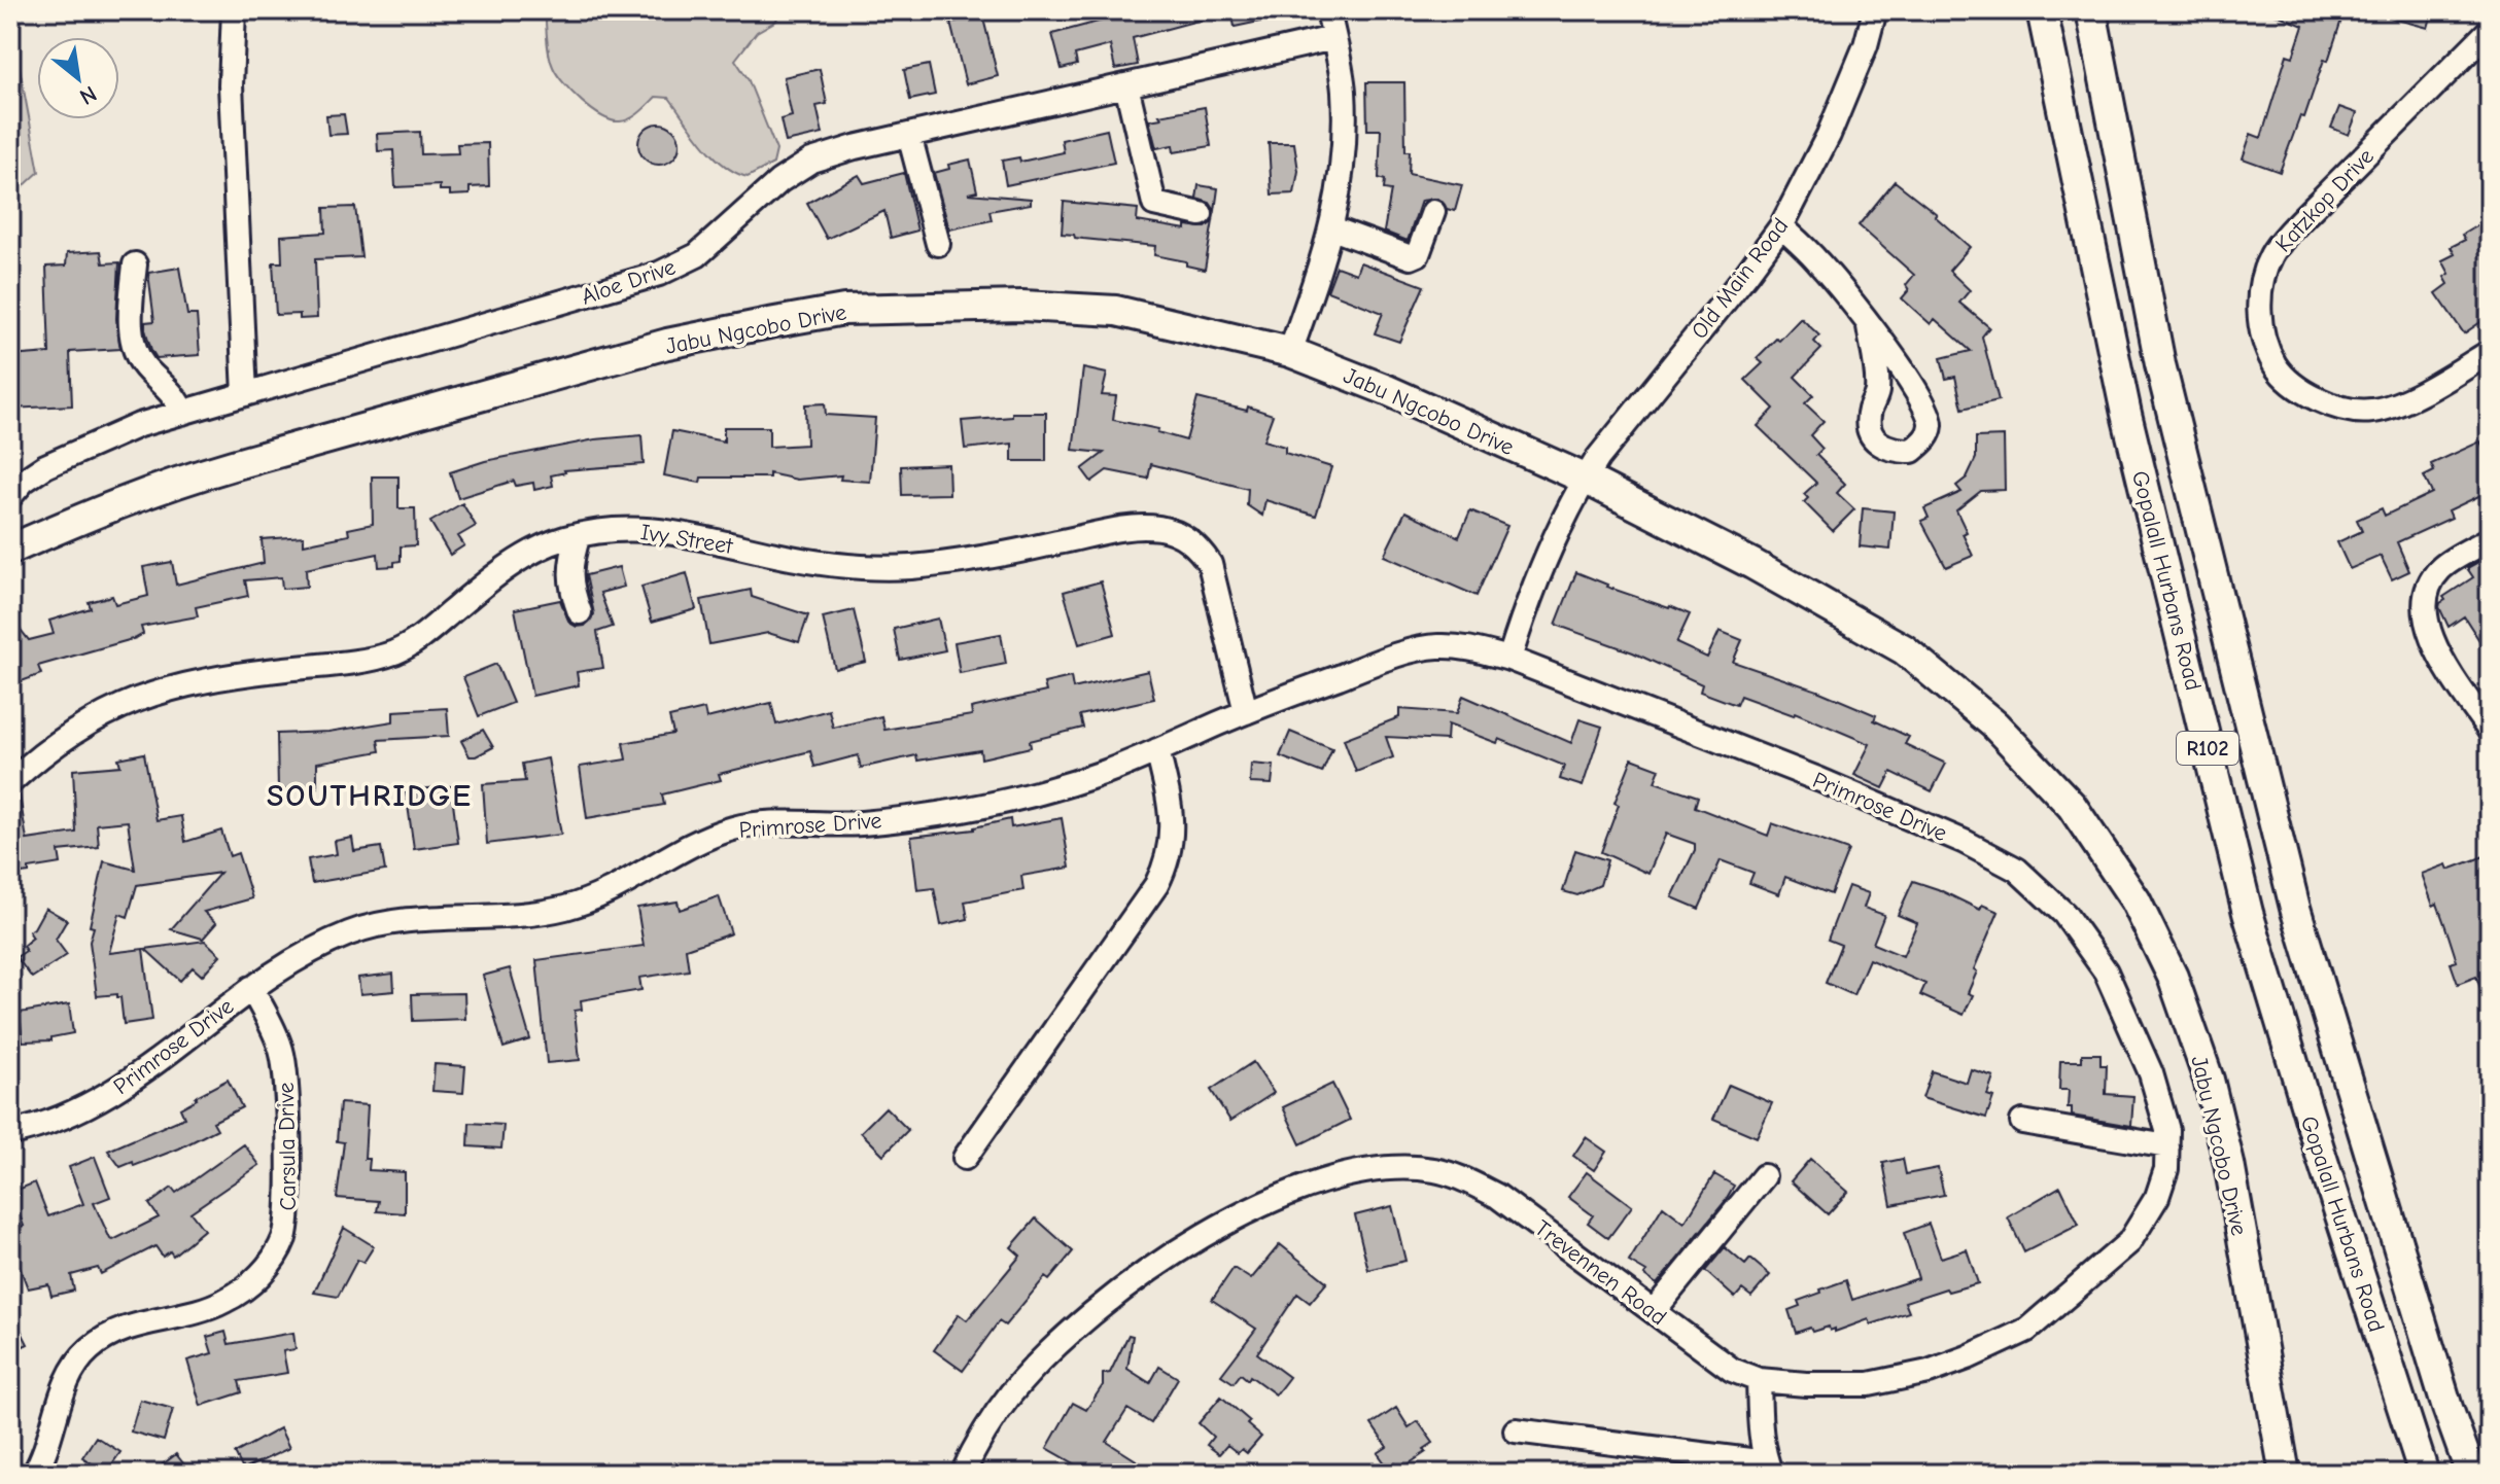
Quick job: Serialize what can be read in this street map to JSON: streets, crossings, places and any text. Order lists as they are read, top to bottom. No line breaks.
{"streets":{"main road":["Jabu Ngcobo Drive","Gopalall Hurbans Road","R102"],"street":["Katzkop Drive","Old Main Road","Aloe Drive","Ivy Street","Primrose Drive","Carsula Drive","Trevennen Road"]},"crossings":[["Old Main Road","Jabu Ngcobo Drive"],["Ivy Street","Primrose Drive"],["Primrose Drive","Carsula Drive"],["Primrose Drive","Trevennen Road"]],"districts":["SOUTHRIDGE"],"north":"bottom right"}
